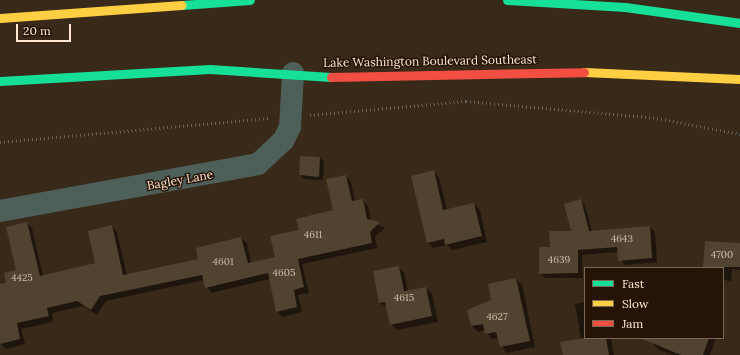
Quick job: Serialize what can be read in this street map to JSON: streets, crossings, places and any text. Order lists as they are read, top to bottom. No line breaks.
{"streets":{"main road":["Lake Washington Boulevard Southeast"],"street":["Bagley Lane"]},"crossings":[["Lake Washington Boulevard Southeast","Bagley Lane"]],"house_numbers":["4611","4643","4700","4639","4601","4605","4425","4615","4627"],"legend":["Fast","Slow","Jam"],"scale_bar":"20 m"}
